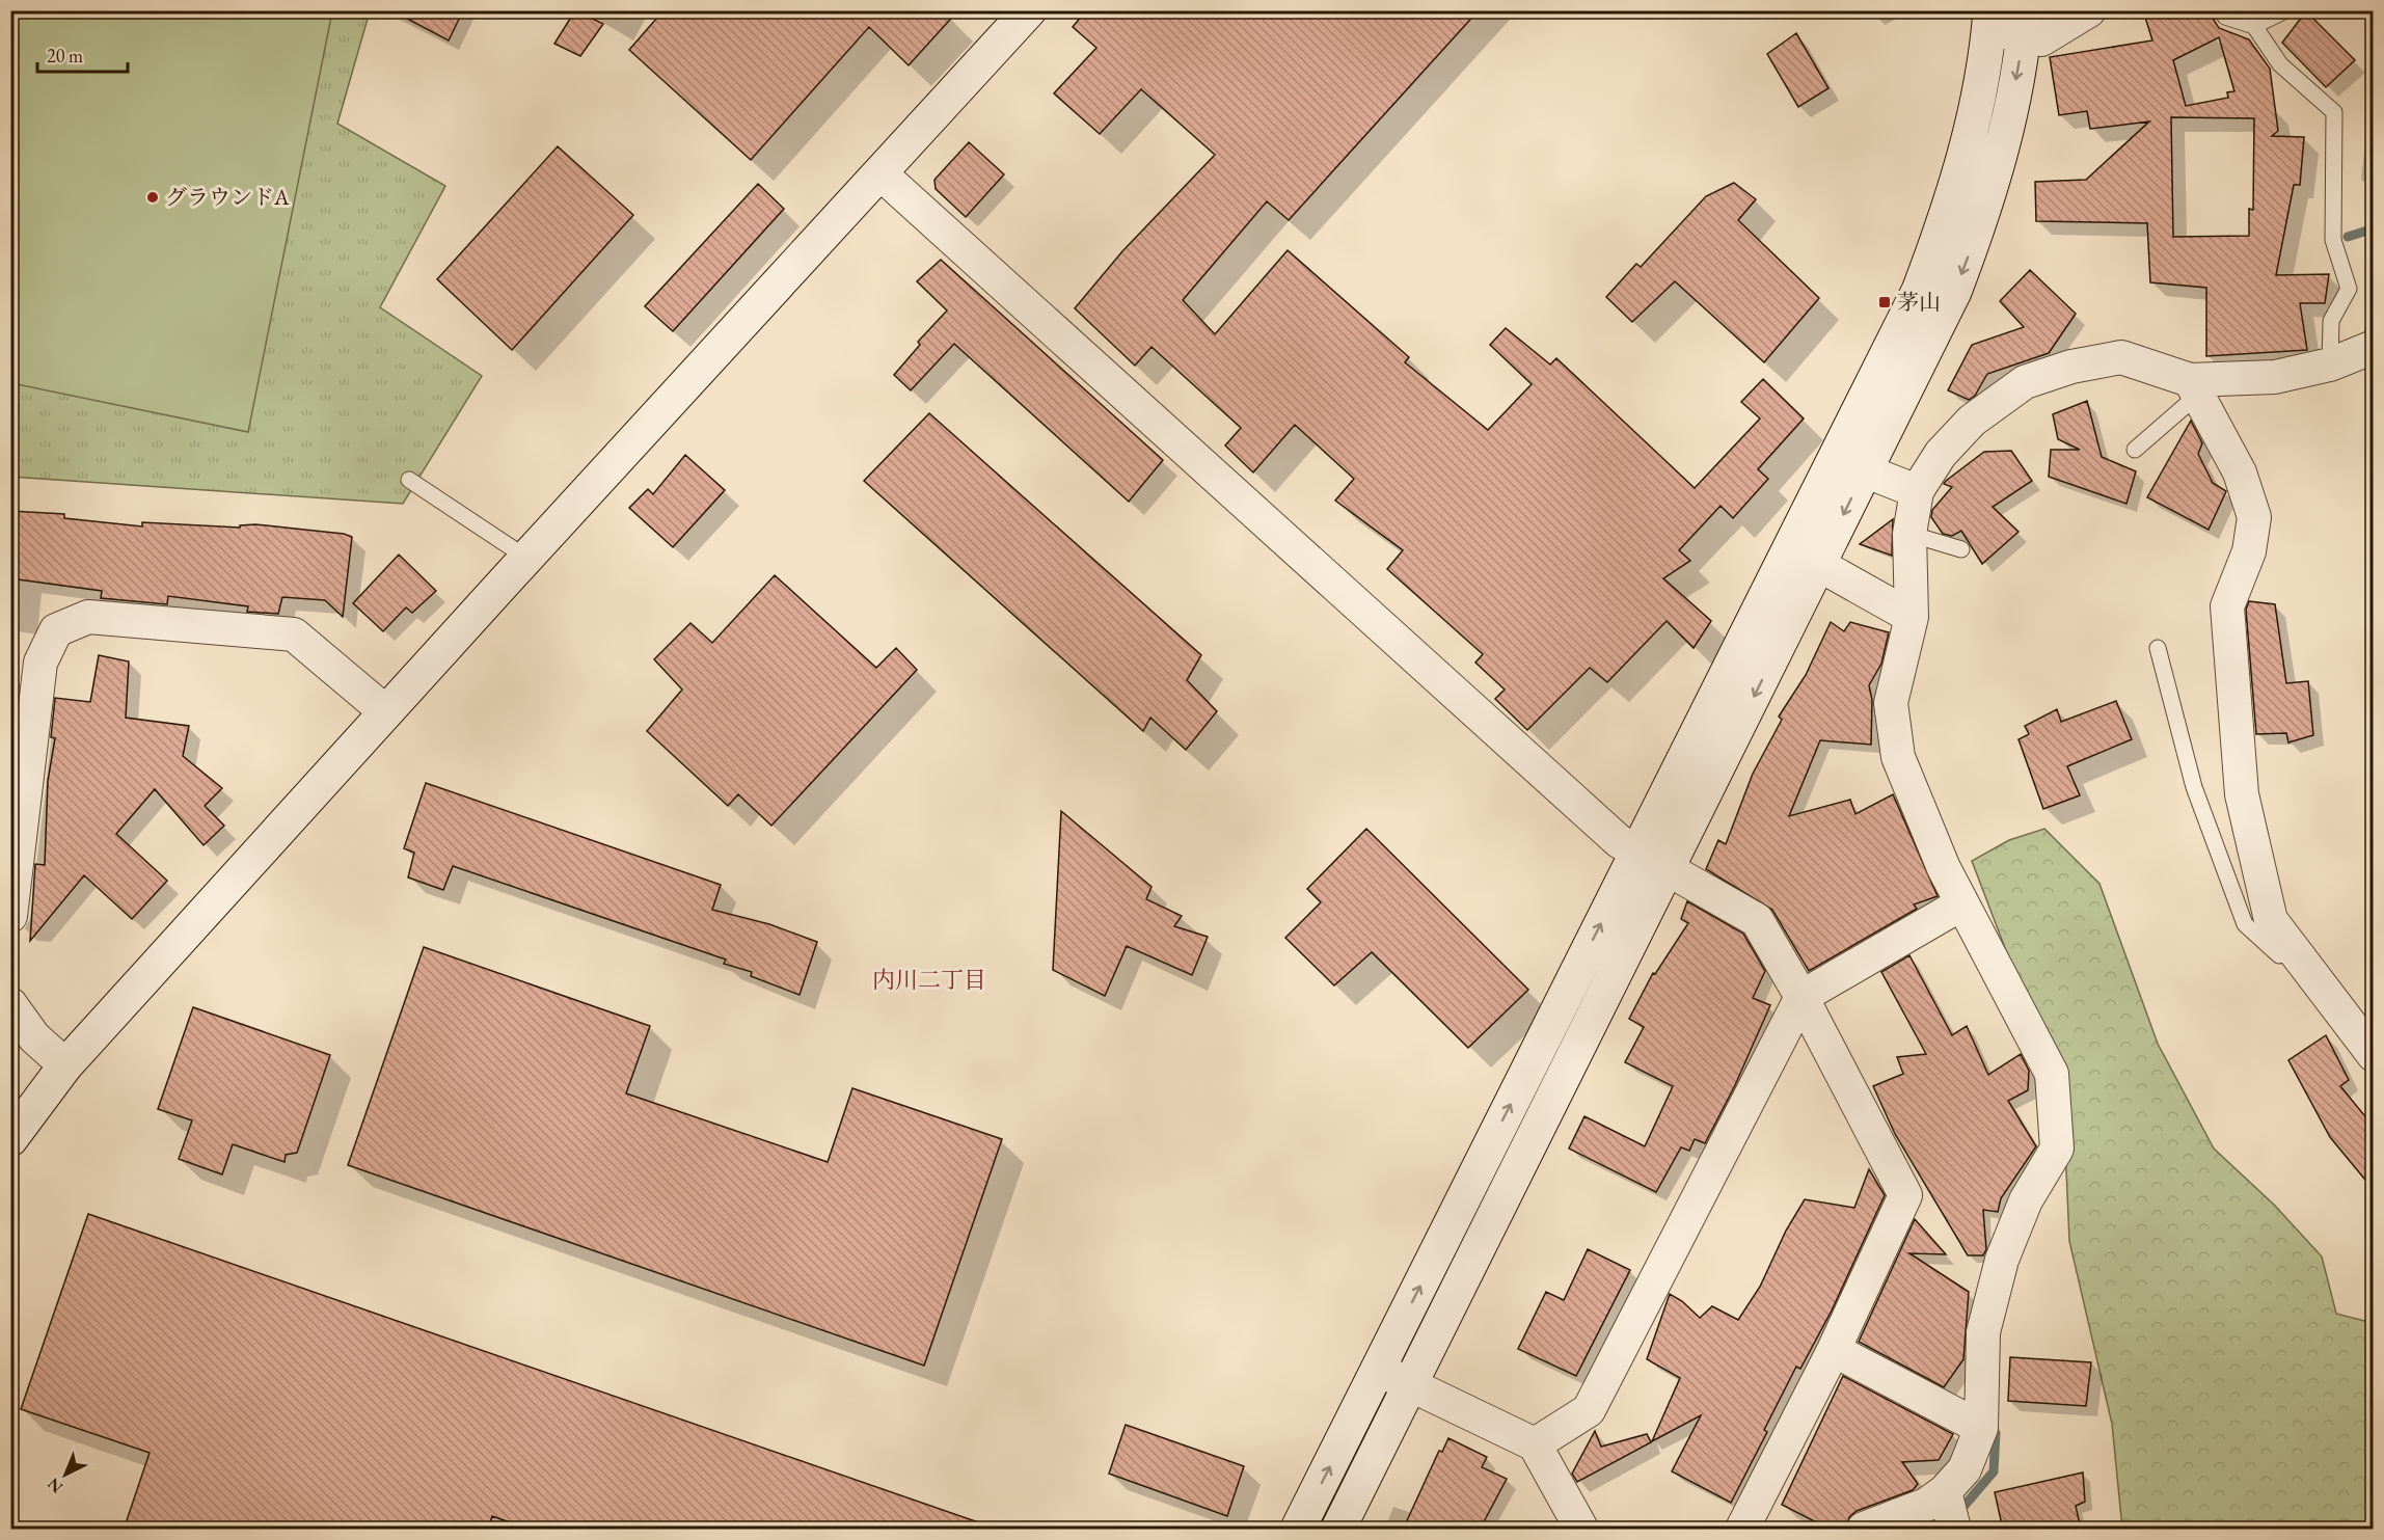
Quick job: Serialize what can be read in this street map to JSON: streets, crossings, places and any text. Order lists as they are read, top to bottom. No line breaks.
{"districts":["内川二丁目"],"places":{"other":["グラウンドA"],"transit":["茅山"]},"scale_bar":"20 m","north":"bottom left"}
